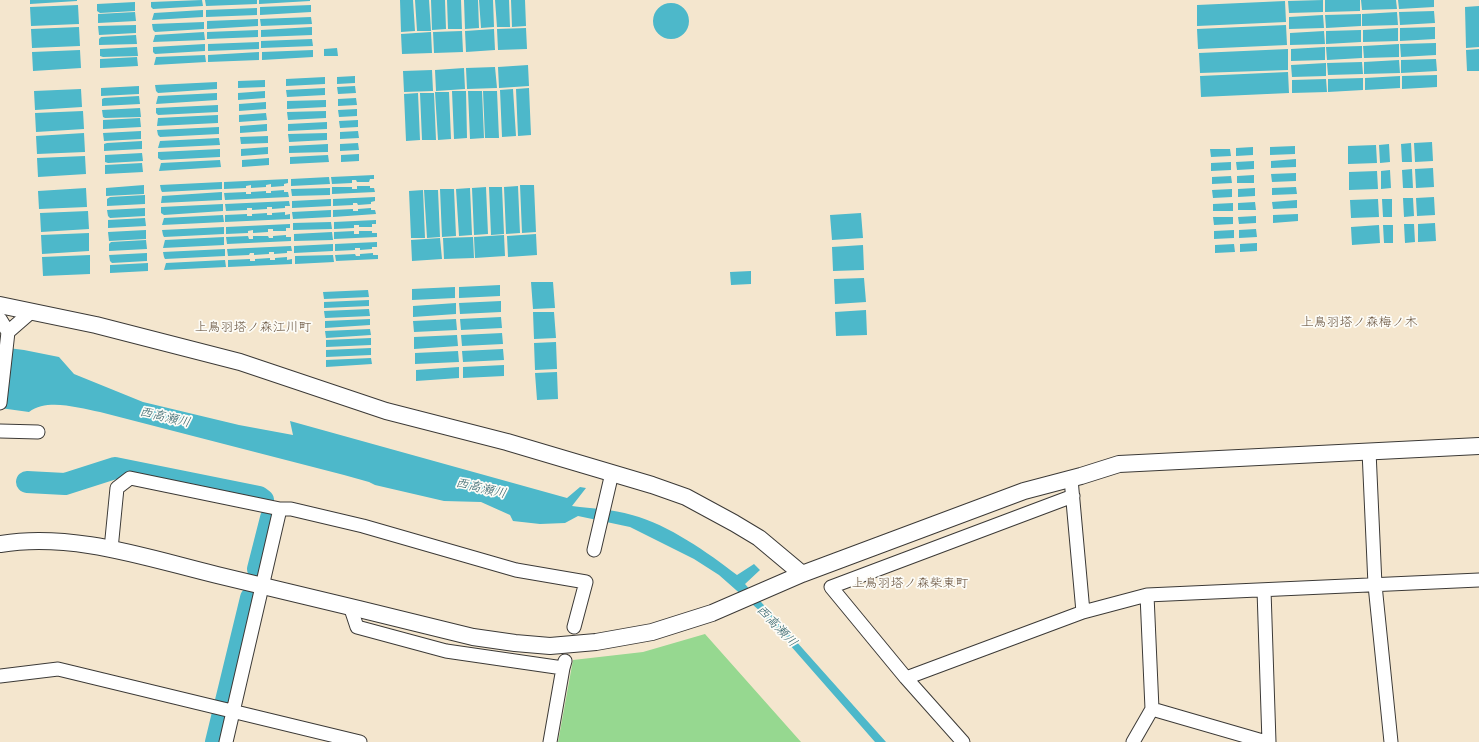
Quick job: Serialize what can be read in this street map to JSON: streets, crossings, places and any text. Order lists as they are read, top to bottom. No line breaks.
{"districts":["上鳥羽塔ノ森梅ノ木","上鳥羽塔ノ森江川町","上鳥羽塔ノ森柴東町"],"water":["西高瀬川"]}
